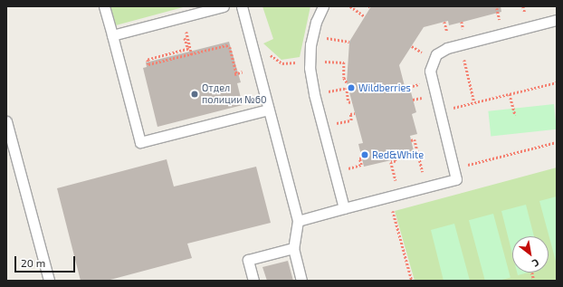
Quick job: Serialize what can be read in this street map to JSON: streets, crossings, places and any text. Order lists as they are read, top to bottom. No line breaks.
{"places":["Wildberries","Отдел полиции №60","Red&White"],"scale_bar":"20 m","north":"bottom right"}
